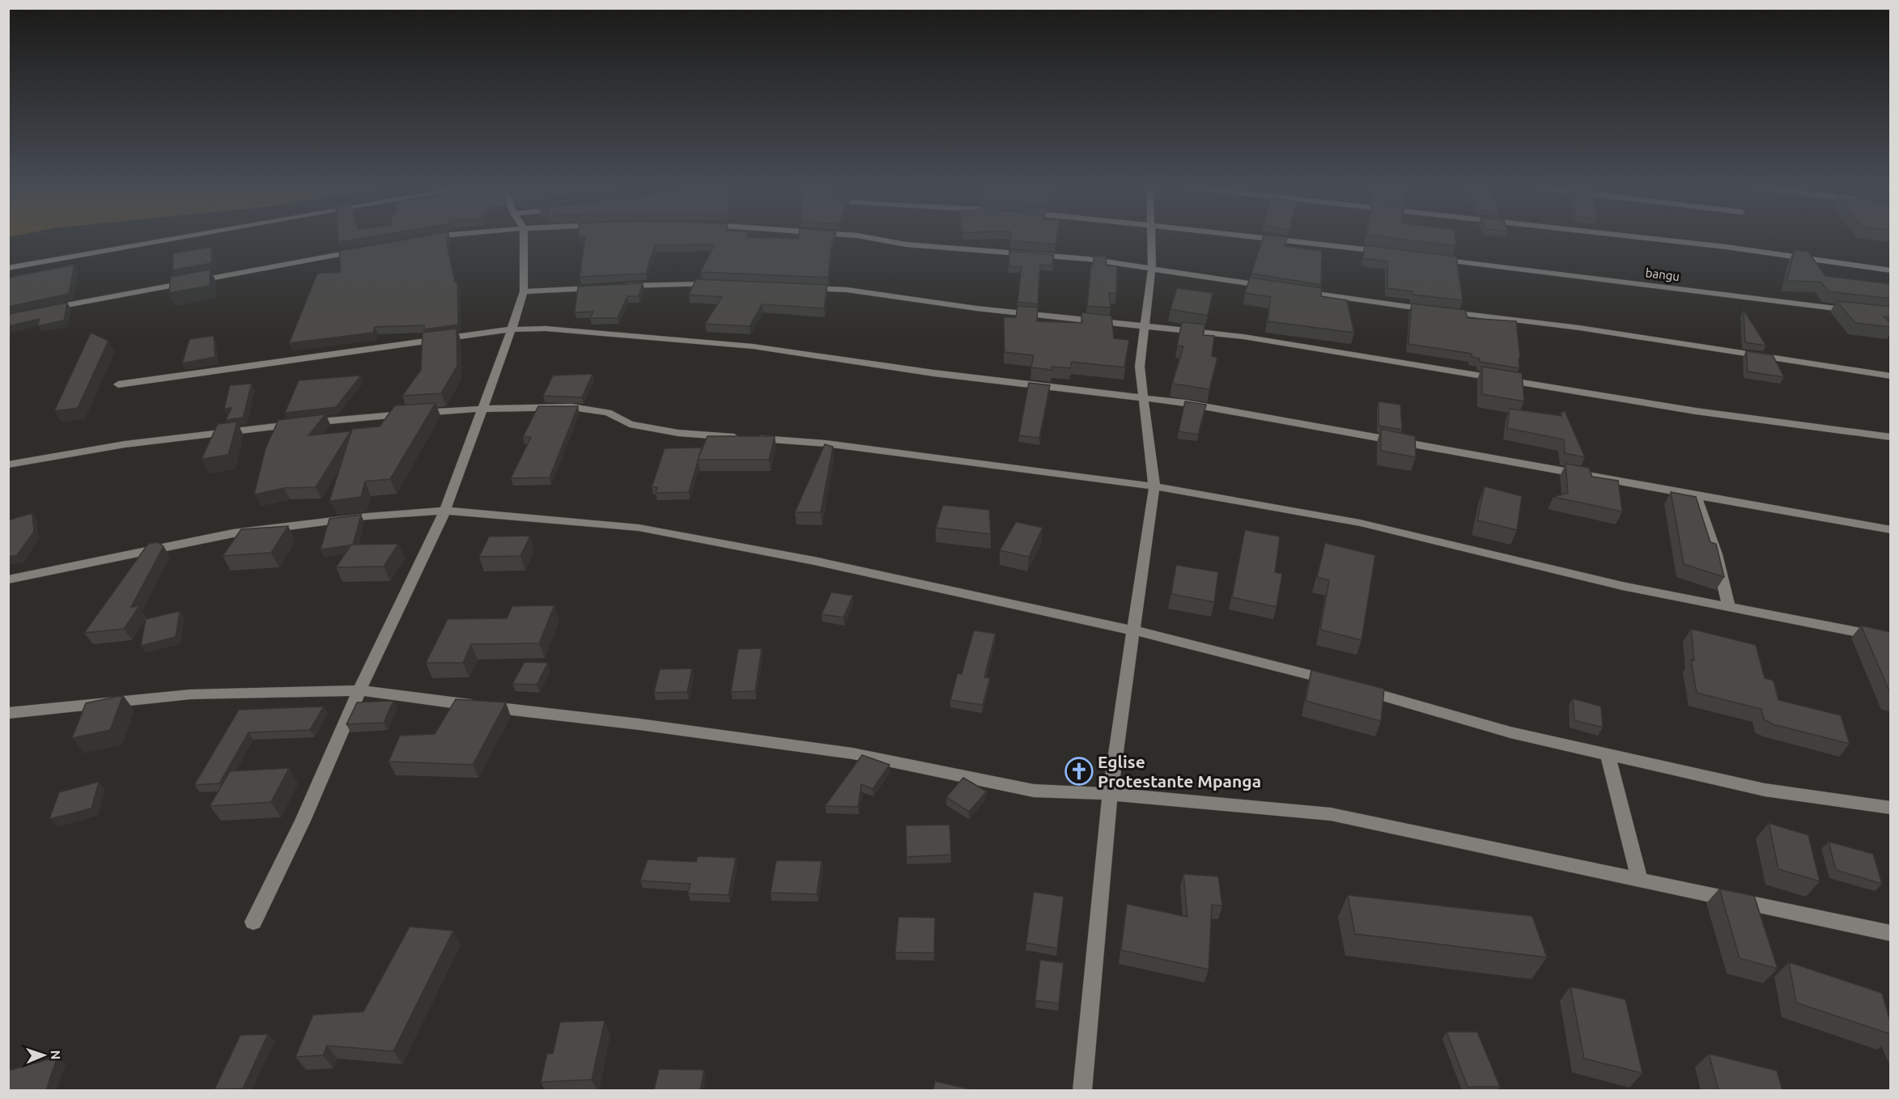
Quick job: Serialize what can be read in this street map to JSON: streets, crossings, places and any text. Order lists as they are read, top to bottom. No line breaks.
{"streets":{"street":["bangu"]},"places":{"church":["Eglise Protestante Mpanga"]},"north":"right"}
